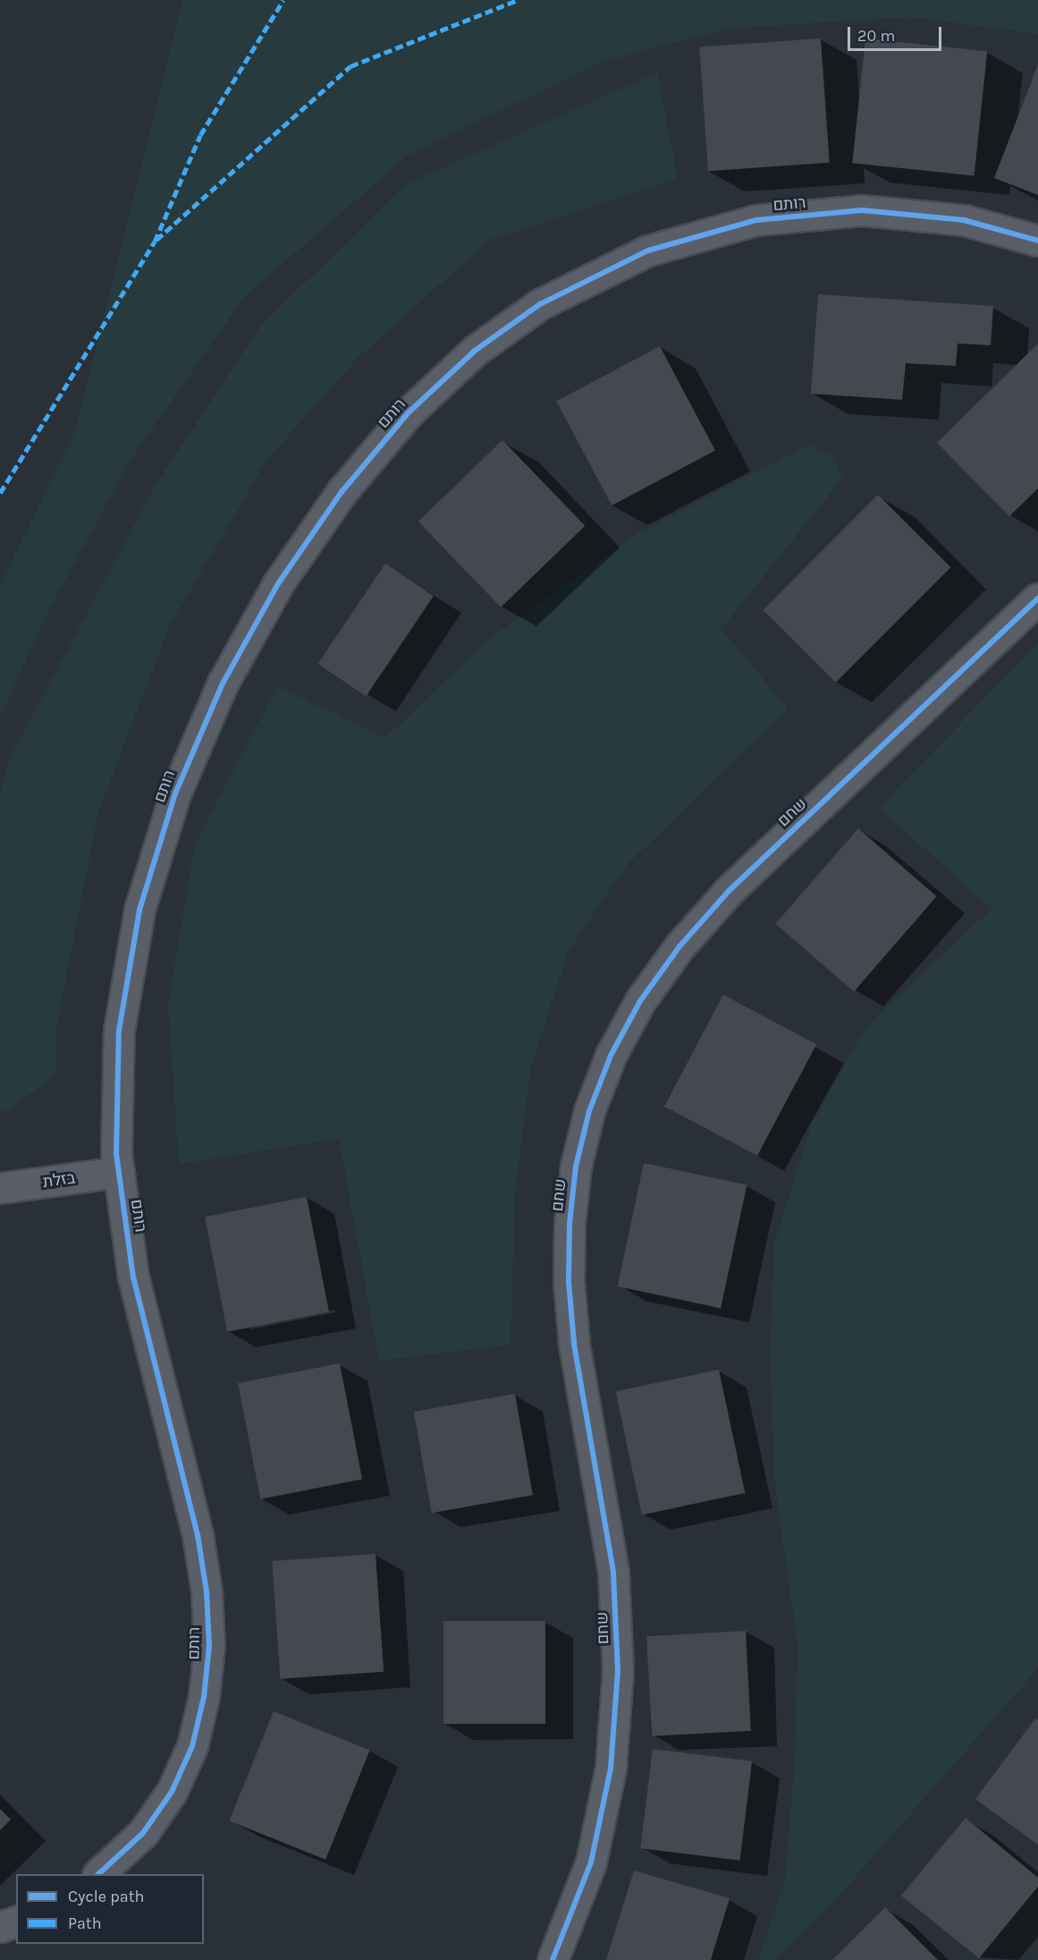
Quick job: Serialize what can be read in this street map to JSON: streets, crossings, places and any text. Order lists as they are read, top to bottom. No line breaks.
{"streets":{"street":["רותם","שחם","בזלת"]},"crossings":[["רותם","בזלת"]],"legend":["Cycle path","Path"],"scale_bar":"20 m"}
